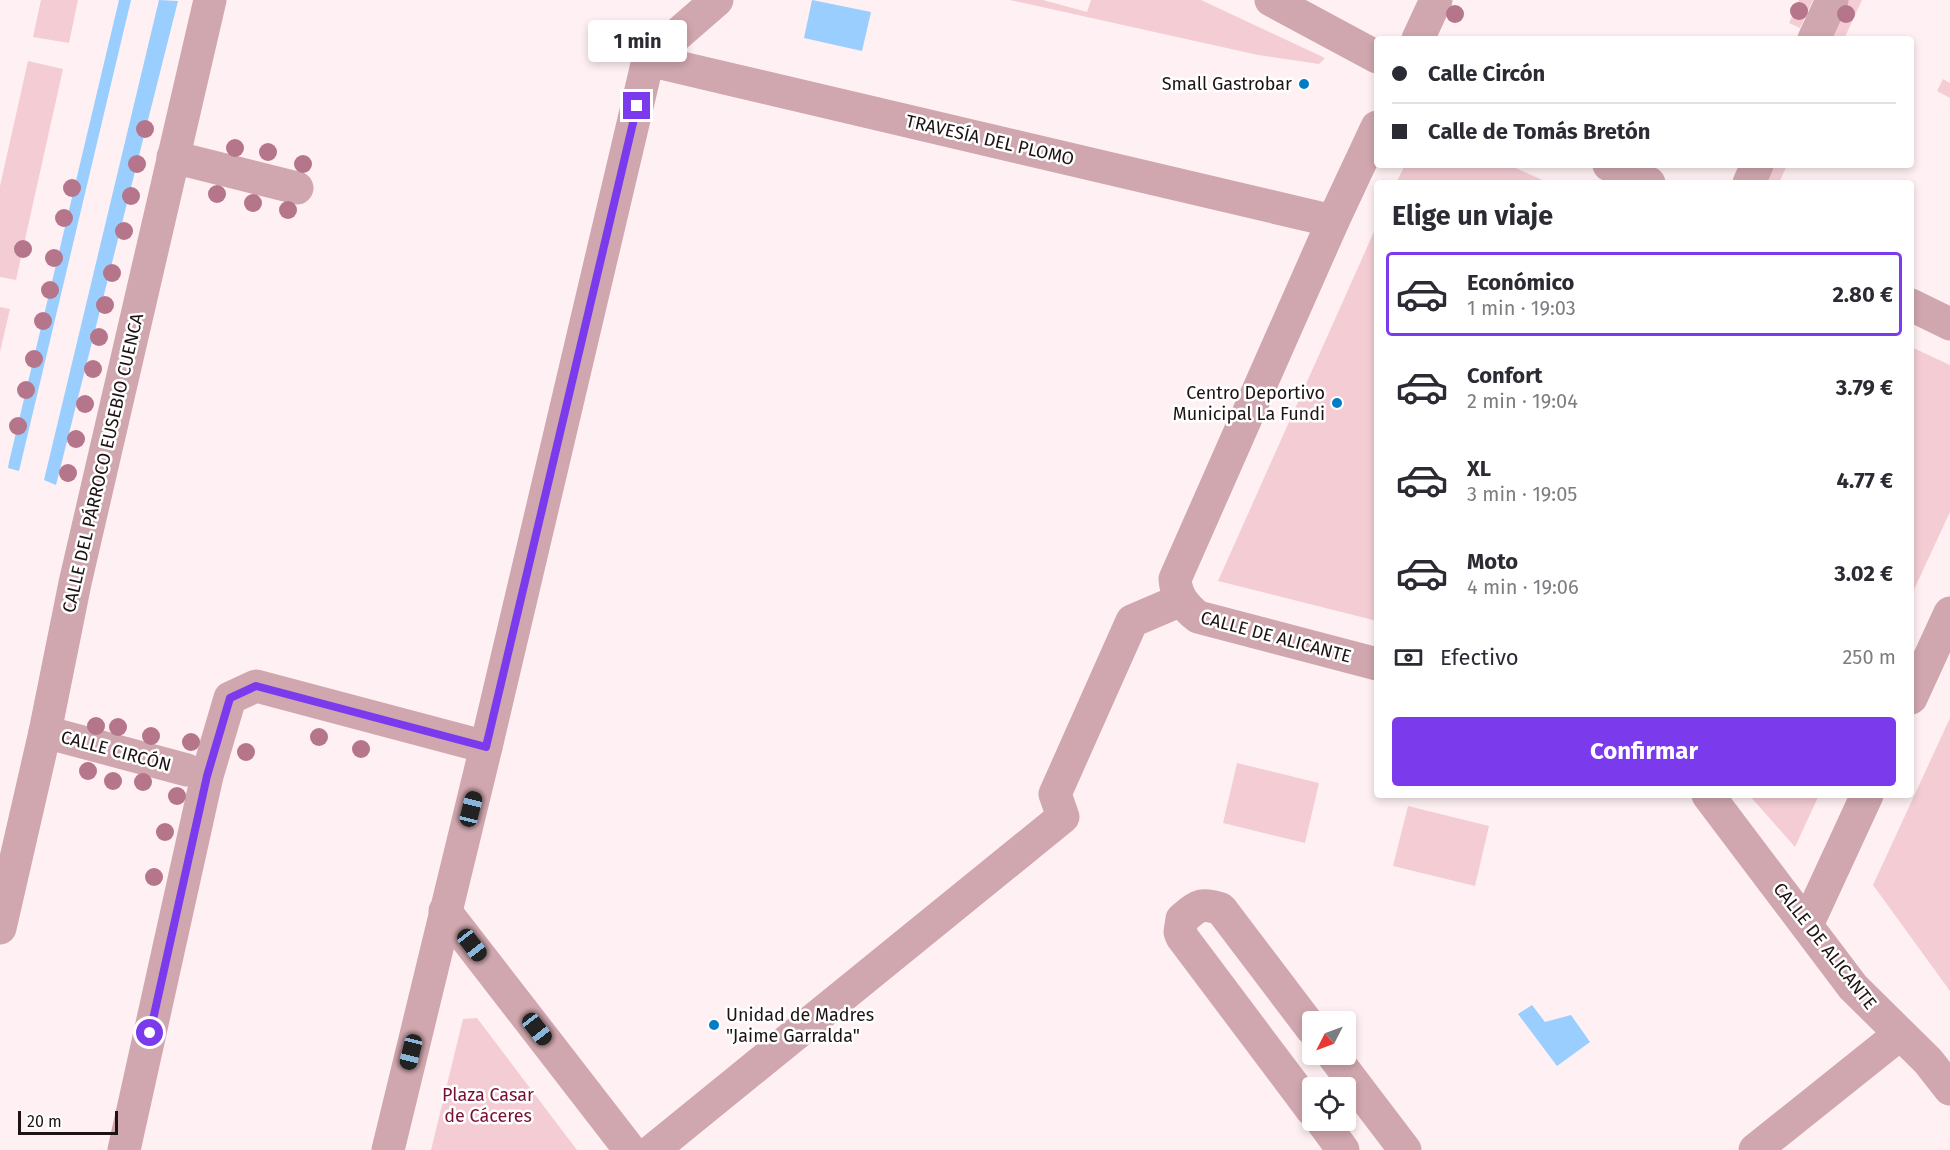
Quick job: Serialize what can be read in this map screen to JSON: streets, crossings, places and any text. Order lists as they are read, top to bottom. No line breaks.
{"streets":{"street":["TRAVESÍA DEL PLOMO","CALLE DEL PÁRROCO EUSEBIO CUENCA","CALLE DE ALICANTE","CALLE CIRCÓN"]},"crossings":[["CALLE DEL PÁRROCO EUSEBIO CUENCA","CALLE CIRCÓN"]],"parks":["Plaza Casar de Cáceres"],"places":["Small Gastrobar","Centro Deportivo Municipal La Fundi","Unidad de Madres \"Jaime Garralda\""],"scale_bar":"20 m","north":"bottom left","page":{"bubble":"1 min","banner":["Calle Circón","Calle de Tomás Bretón"],"heading":"Elige un viaje","list":[{"name":"Económico","note":"1 min · 19:03","value":"2.80 €"},{"name":"Confort","note":"2 min · 19:04","value":"3.79 €"},{"name":"XL","note":"3 min · 19:05","value":"4.77 €"},{"name":"Moto","note":"4 min · 19:06","value":"3.02 €"}],"pay":["Efectivo","250 m"],"buttons":"Confirmar","scale":"20 m"}}
